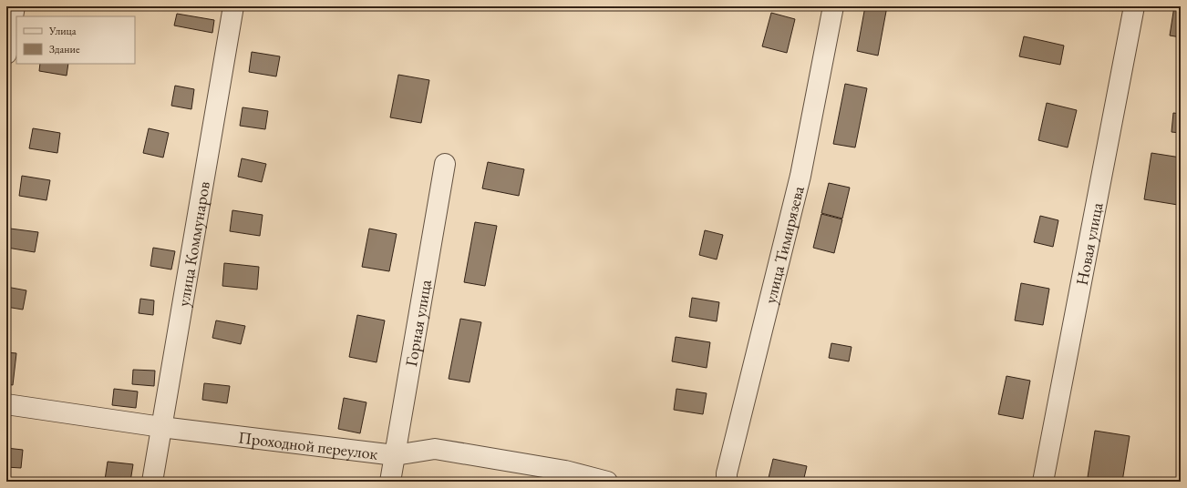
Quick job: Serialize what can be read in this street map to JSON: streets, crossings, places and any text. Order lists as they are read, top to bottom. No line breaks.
{"streets":{"street":["улица Коммунаров","Новая улица","улица Тимирязева","Горная улица","Проходной переулок"]},"crossings":[["улица Коммунаров","Проходной переулок"],["Горная улица","Проходной переулок"]],"legend":["Улица","Здание"]}
